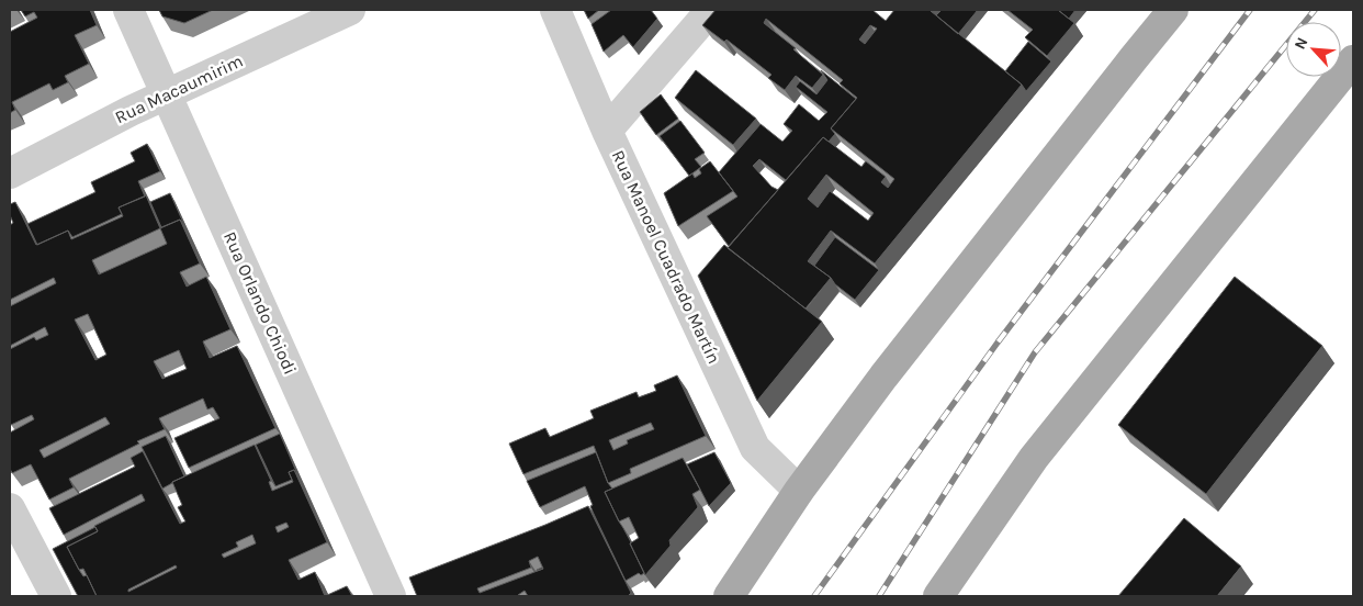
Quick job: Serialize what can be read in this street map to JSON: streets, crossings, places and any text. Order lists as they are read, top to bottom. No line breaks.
{"streets":{"street":["Rua Macaumirim","Rua Manoel Cuadrado Martín","Rua Orlando Chiodi"]},"crossings":[["Rua Macaumirim","Rua Orlando Chiodi"]],"north":"top left"}
